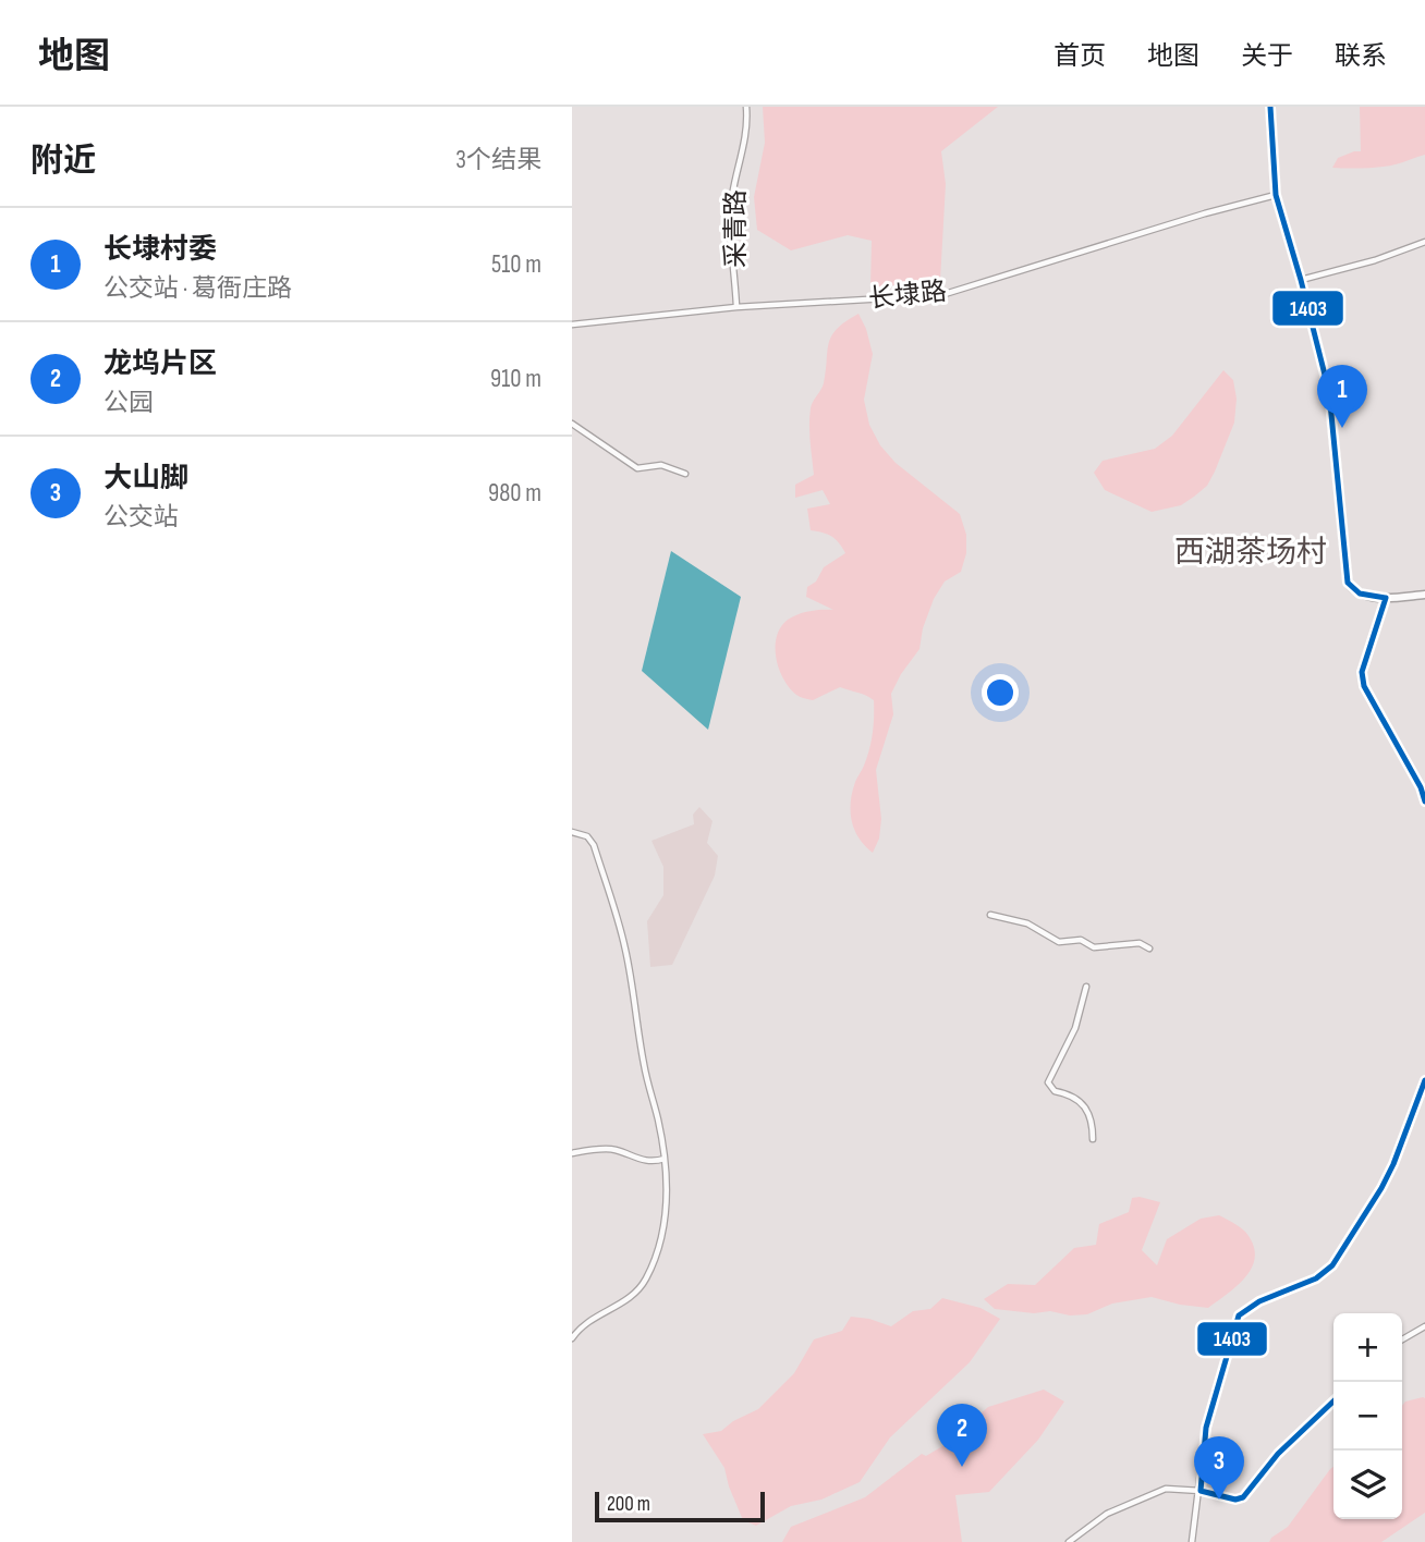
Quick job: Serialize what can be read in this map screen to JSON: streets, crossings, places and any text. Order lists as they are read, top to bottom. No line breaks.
{"streets":{"street":["采青路","长埭路"]},"crossings":[["采青路","长埭路"]],"districts":["西湖茶场村"],"lines":["transit line 1403"],"scale_bar":"200 m","page":{"header":"地图","nav":["首页","地图","关于","联系"],"heading":["附近","3个结果"],"list":[{"mark":"1","name":"长埭村委","note":"公交站 · 葛衙庄路","value":"510 m"},{"mark":"2","name":"龙坞片区","note":"公园","value":"910 m"},{"mark":"3","name":"大山脚","note":"公交站","value":"980 m"}],"pins":["1","2","3"],"map_buttons":["+","−"],"scale":"200 m"}}
